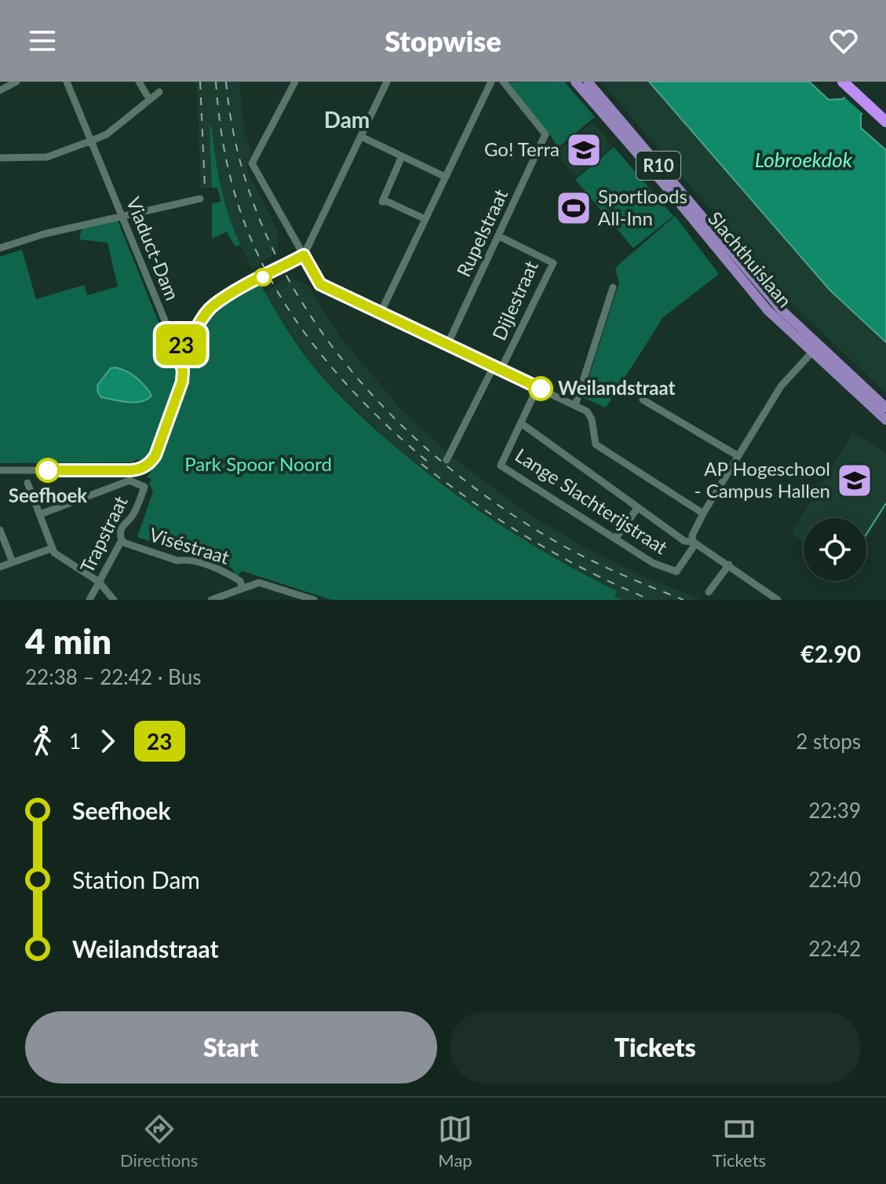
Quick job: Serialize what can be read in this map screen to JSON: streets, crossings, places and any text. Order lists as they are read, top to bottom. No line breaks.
{"streets":{"main road":["R10","Slachthuislaan"],"street":["Rupelstraat","Viaduct-Dam","Dijlestraat","Lange Slachterijstraat","Trapstraat","Viséstraat"]},"crossings":[["Rupelstraat","Dijlestraat"],["Trapstraat","Viséstraat"]],"districts":["Dam"],"water":["Lobroekdok"],"parks":["Park Spoor Noord"],"places":{"school or university":["Go! Terra","AP Hogeschool - Campus Hallen"],"sports":["Sportloods All-Inn"],"other":["Weilandstraat","Seefhoek"]},"lines":["bus line 23"],"page":{"header":"Stopwise","on_map":"23","heading":["4 min","22:38 – 22:42 · Bus","€2.90"],"legs":["1","23","2 stops"],"list":[{"name":"Seefhoek","value":"22:39"},{"name":"Station Dam","value":"22:40"},{"name":"Weilandstraat","value":"22:42"}],"buttons":["Start","Tickets"],"tabs":["Directions","Map","Tickets"]}}
